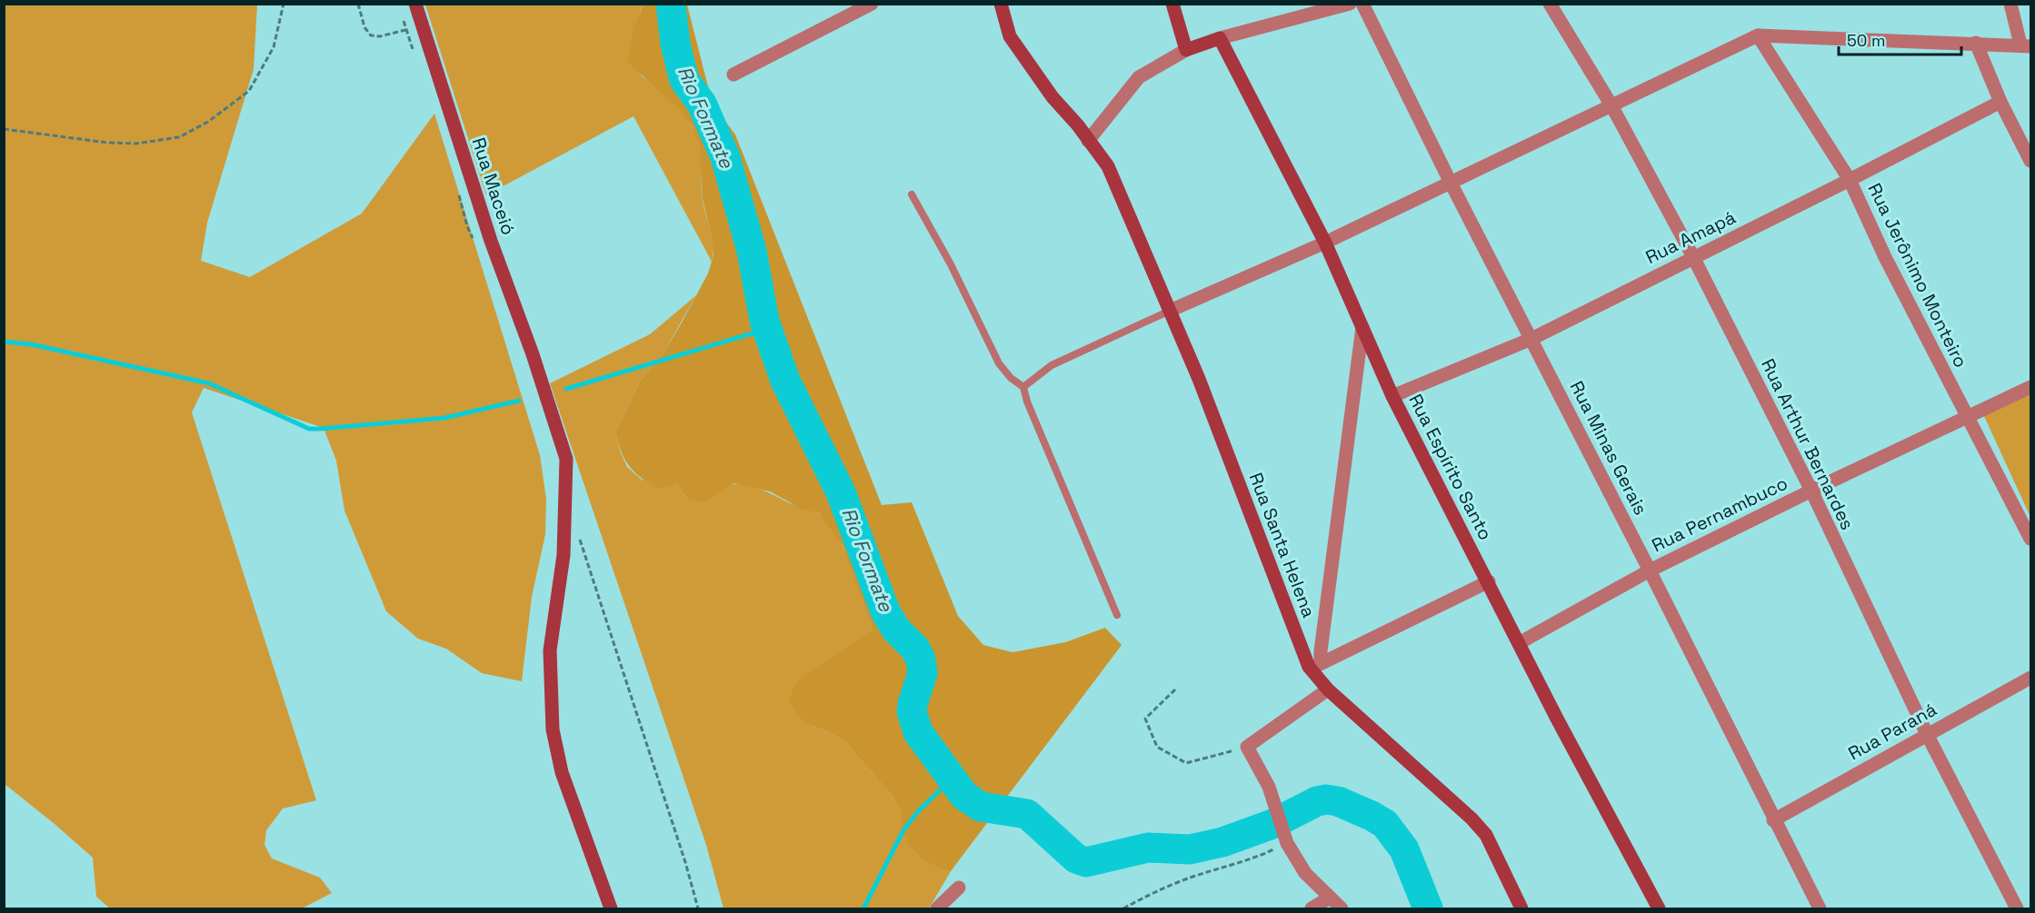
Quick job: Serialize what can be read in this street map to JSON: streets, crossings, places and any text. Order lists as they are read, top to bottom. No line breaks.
{"streets":{"street":["Rua Maceió","Rua Amapá","Rua Jerônimo Monteiro","Rua Arthur Bernardes","Rua Minas Gerais","Rua Espírito Santo","Rua Pernambuco","Rua Santa Helena","Rua Paraná"]},"crossings":[["Rua Amapá","Rua Jerônimo Monteiro"],["Rua Amapá","Rua Arthur Bernardes"],["Rua Amapá","Rua Minas Gerais"],["Rua Amapá","Rua Espírito Santo"],["Rua Jerônimo Monteiro","Rua Pernambuco"],["Rua Arthur Bernardes","Rua Pernambuco"],["Rua Arthur Bernardes","Rua Paraná"],["Rua Minas Gerais","Rua Pernambuco"],["Rua Minas Gerais","Rua Paraná"],["Rua Espírito Santo","Rua Pernambuco"]],"water":["Rio Formate"],"scale_bar":"50 m"}
